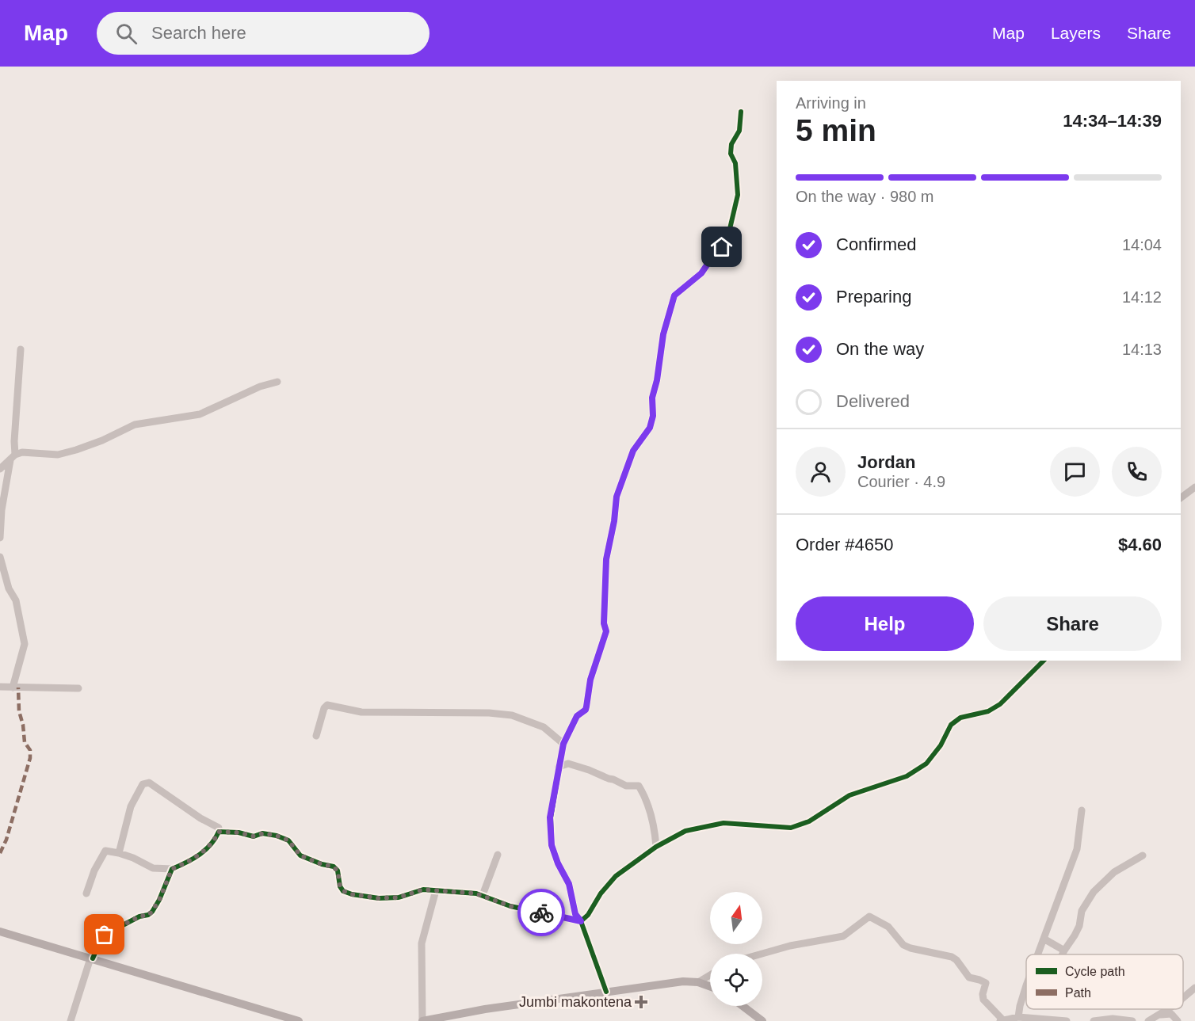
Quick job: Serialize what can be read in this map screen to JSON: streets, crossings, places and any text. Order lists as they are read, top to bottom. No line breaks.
{"places":{"health":["Jumbi makontena"]},"legend":["Cycle path","Path"],"north":"top","page":{"header":"Map","search":"Search here","nav":["Map","Layers","Share"],"heading":["5 min","Arriving in","14:34–14:39"],"panel":["Jordan","Courier · 4.9","Order #4650","$4.60"],"bar":"On the way · 980 m","list":[["Confirmed","14:04"],["Preparing","14:12"],["On the way","14:13"],"Delivered"],"buttons":["Help","Share"]}}
